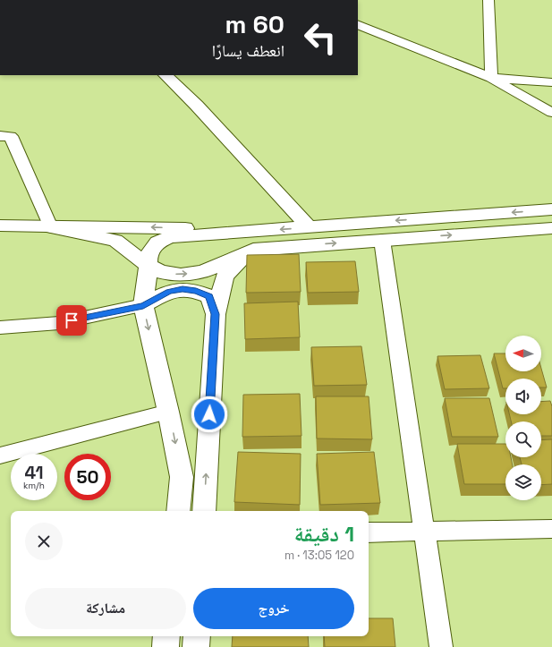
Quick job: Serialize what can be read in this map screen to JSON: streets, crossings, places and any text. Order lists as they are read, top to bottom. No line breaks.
{"north":"left","page":{"turn":["60 m","انعطف يسارًا"],"speed":"41 km/h","limit":"50","heading":["1 دقيقة","120 m · 13:05"],"buttons":["خروج","مشاركة"]}}
